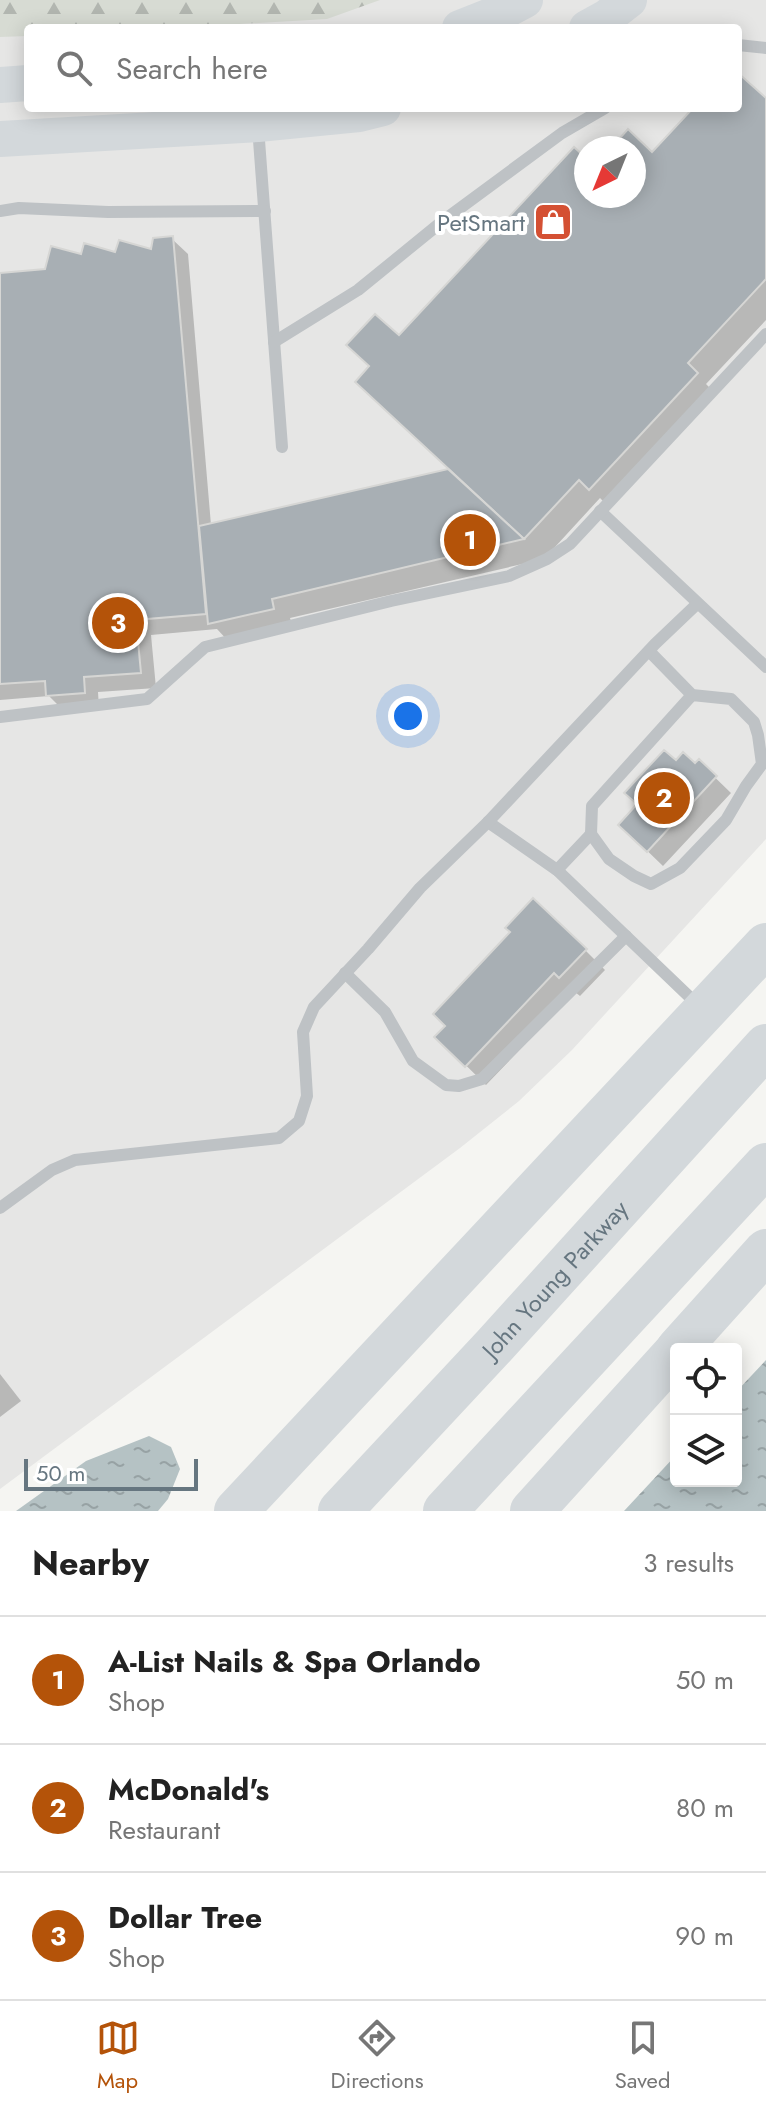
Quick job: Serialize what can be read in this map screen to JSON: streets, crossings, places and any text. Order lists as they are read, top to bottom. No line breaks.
{"streets":{"highway":["John Young Parkway"]},"places":{"shop":["PetSmart"]},"scale_bar":"50 m","north":"bottom left","page":{"search":"Search here","pins":["1","3","2"],"scale":"50 m","heading":["Nearby","3 results"],"list":[{"mark":"1","name":"A-List Nails & Spa Orlando","note":"Shop","value":"50 m"},{"mark":"2","name":"McDonald's","note":"Restaurant","value":"80 m"},{"mark":"3","name":"Dollar Tree","note":"Shop","value":"90 m"}],"nav":["Map","Directions","Saved"]}}
